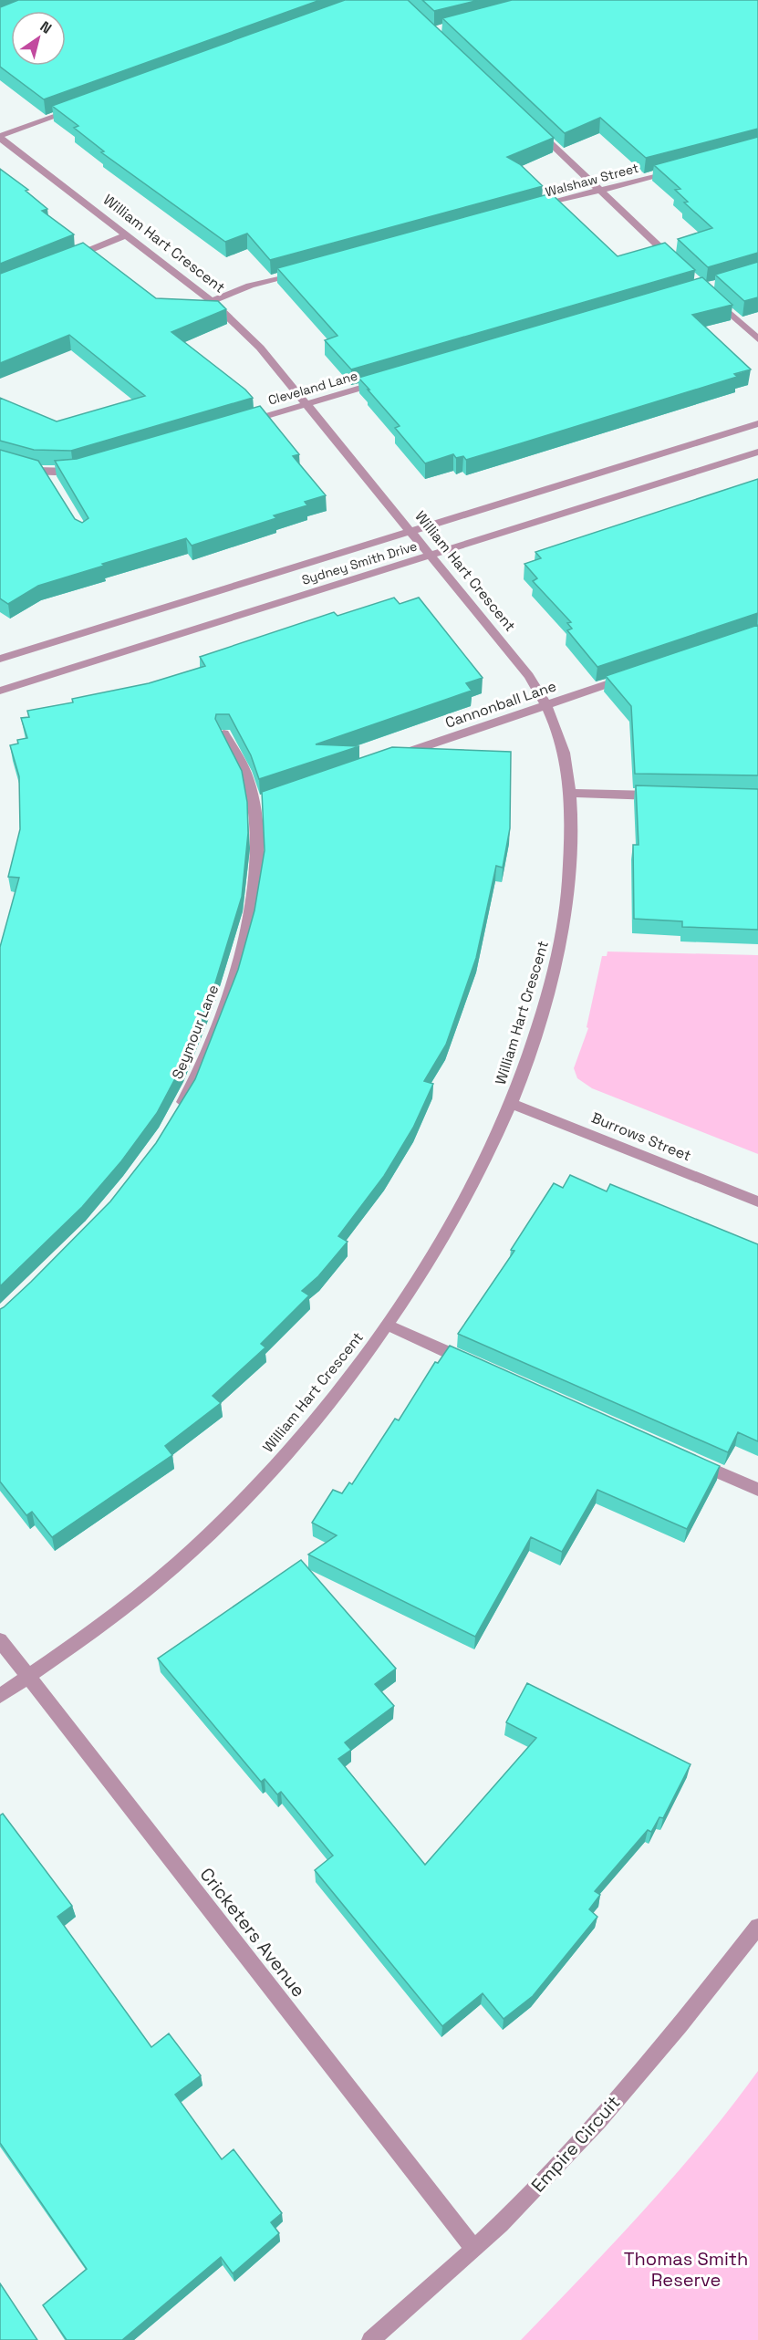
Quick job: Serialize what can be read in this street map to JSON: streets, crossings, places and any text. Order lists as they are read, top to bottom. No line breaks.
{"streets":{"street":["Walshaw Street","William Hart Crescent","Cleveland Lane","Sydney Smith Drive","Cannonball Lane","Seymour Lane","Burrows Street","Cricketers Avenue","Empire Circuit"]},"crossings":[["William Hart Crescent","Cleveland Lane"],["William Hart Crescent","Sydney Smith Drive"],["William Hart Crescent","Cannonball Lane"],["William Hart Crescent","Burrows Street"],["William Hart Crescent","Cricketers Avenue"],["Cricketers Avenue","Empire Circuit"]],"parks":["Thomas Smith Reserve"],"north":"top right"}
